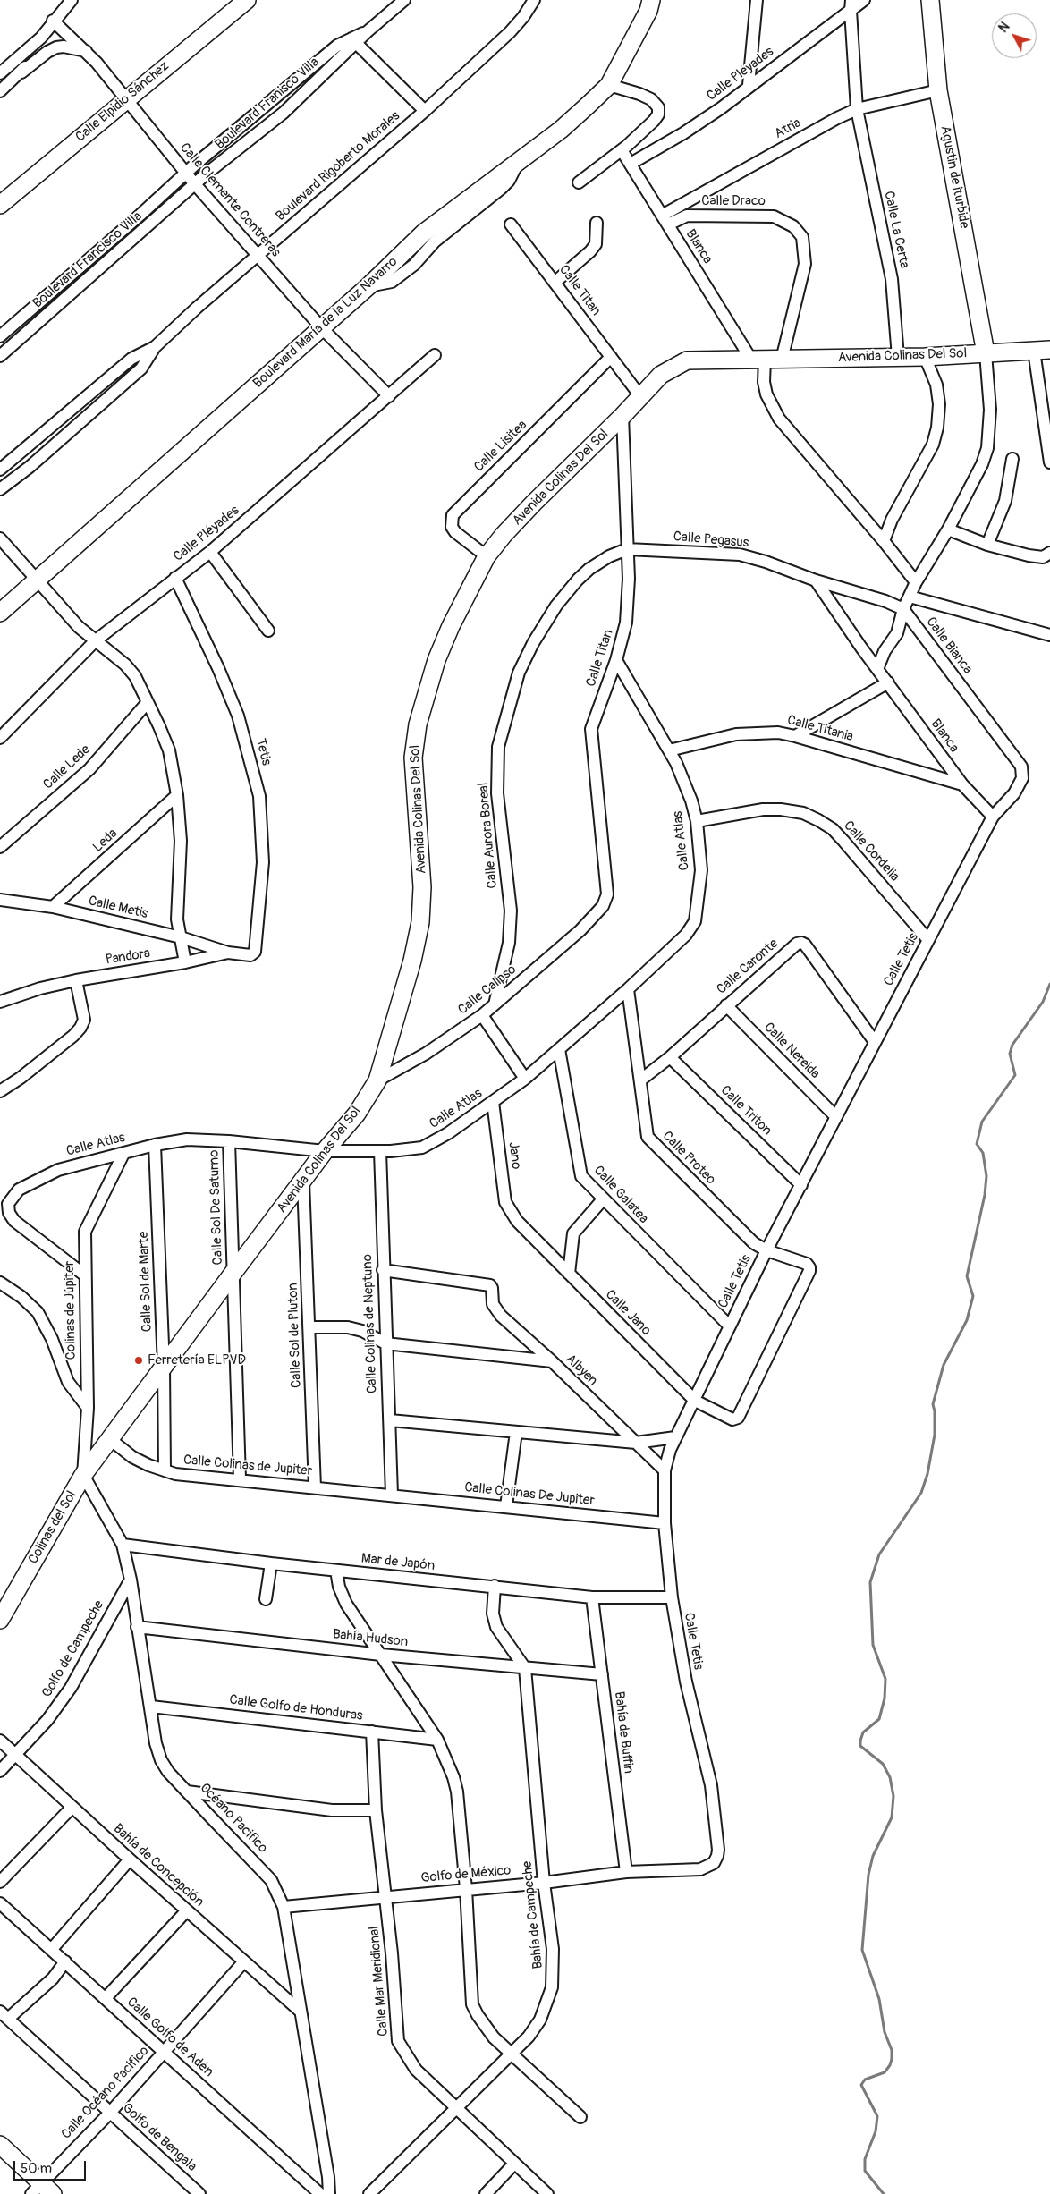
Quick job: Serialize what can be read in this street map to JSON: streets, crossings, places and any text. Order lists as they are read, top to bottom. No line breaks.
{"streets":{"street":["Calle Pléyades","Calle Elpidio Sánchez","Boulevard Franisco Villa","Atria","Boulevard Rigoberto Morales","Agustin de iturbide","Calle Clemente Contreras","Calle Draco","Calle La Certa","Blanca","Boulevard Francisco Villa","Calle Titan","Boulevard María de la Luz Navarro","Avenida Colinas Del Sol","Calle Lisitea","Calle Pegasus","Calle Bianca","Calle Titania","Tetis","Calle Lede","Calle Aurora Boreal","Leda","Calle Atlas","Calle Cordelia","Calle Metis","Pandora","Calle Tetis","Calle Caronte","Calle Calipso","Calle Nereida","Calle Triton","Jano","Calle Proteo","Calle Galatea","Calle Sol De Saturno","Calle Sol de Marte","Colinas de Júpiter","Calle Jano","Calle Colinas de Neptuno","Calle Sol de Pluton","Albyen","Calle Colinas de Jupiter","Calle Colinas De Jupiter","Colinas del Sol","Mar de Japón","Bahía Hudson","Golfo de Campeche","Calle Golfo de Honduras","Bahía de Buffin","Océano Pacifico","Bahía de Concepción","Golfo de México","Bahía de Campeche","Calle Mar Meridional","Calle Golfo de Adén","Calle Océano Pacifico","Golfo de Bengala"]},"crossings":[["Calle Pléyades","Calle Clemente Contreras"],["Calle Pléyades","Blanca"],["Calle Pléyades","Tetis"],["Calle Elpidio Sánchez","Calle Clemente Contreras"],["Boulevard Franisco Villa","Calle Clemente Contreras"],["Boulevard Franisco Villa","Boulevard Francisco Villa"],["Atria","Agustin de iturbide"],["Atria","Calle Draco"],["Atria","Calle La Certa"],["Atria","Blanca"],["Boulevard Rigoberto Morales","Calle Clemente Contreras"],["Agustin de iturbide","Avenida Colinas Del Sol"],["Calle Clemente Contreras","Boulevard Francisco Villa"],["Calle Clemente Contreras","Boulevard María de la Luz Navarro"],["Calle Draco","Blanca"],["Calle Draco","Avenida Colinas Del Sol"],["Calle La Certa","Avenida Colinas Del Sol"],["Blanca","Avenida Colinas Del Sol"],["Blanca","Calle Pegasus"],["Blanca","Calle Titania"],["Blanca","Calle Tetis"],["Calle Titan","Avenida Colinas Del Sol"],["Calle Titan","Calle Lisitea"],["Calle Titan","Calle Pegasus"],["Calle Titan","Calle Aurora Boreal"],["Calle Titan","Calle Atlas"],["Calle Titan","Calle Calipso"],["Avenida Colinas Del Sol","Calle Lisitea"],["Avenida Colinas Del Sol","Calle Atlas"],["Avenida Colinas Del Sol","Calle Calipso"],["Avenida Colinas Del Sol","Calle Sol De Saturno"],["Avenida Colinas Del Sol","Calle Sol de Marte"],["Avenida Colinas Del Sol","Calle Sol de Pluton"],["Avenida Colinas Del Sol","Calle Colinas de Jupiter"],["Avenida Colinas Del Sol","Colinas del Sol"],["Calle Pegasus","Calle Bianca"],["Calle Pegasus","Calle Aurora Boreal"],["Calle Bianca","Calle Tetis"],["Calle Titania","Calle Atlas"],["Tetis","Pandora"],["Calle Aurora Boreal","Calle Calipso"],["Leda","Calle Metis"],["Calle Atlas","Calle Cordelia"],["Calle Atlas","Jano"],["Calle Atlas","Calle Proteo"],["Calle Atlas","Calle Galatea"],["Calle Atlas","Calle Sol De Saturno"],["Calle Atlas","Calle Sol de Marte"],["Calle Atlas","Colinas de Júpiter"],["Calle Atlas","Calle Colinas de Neptuno"],["Calle Cordelia","Calle Tetis"],["Calle Metis","Pandora"],["Calle Tetis","Calle Caronte"],["Calle Tetis","Calle Nereida"],["Calle Tetis","Calle Triton"],["Calle Tetis","Calle Proteo"],["Calle Tetis","Calle Galatea"],["Calle Tetis","Calle Jano"],["Calle Tetis","Albyen"],["Calle Tetis","Calle Colinas De Jupiter"],["Calle Tetis","Mar de Japón"],["Calle Tetis","Golfo de México"],["Calle Caronte","Calle Nereida"],["Calle Caronte","Calle Triton"],["Calle Caronte","Calle Proteo"],["Jano","Calle Jano"],["Calle Proteo","Calle Jano"],["Calle Sol De Saturno","Calle Colinas de Jupiter"],["Calle Sol de Marte","Calle Colinas de Jupiter"],["Colinas de Júpiter","Colinas del Sol"],["Colinas de Júpiter","Océano Pacifico"],["Calle Colinas de Neptuno","Albyen"],["Calle Colinas de Neptuno","Calle Colinas de Jupiter"],["Calle Colinas de Neptuno","Calle Colinas De Jupiter"],["Calle Sol de Pluton","Calle Colinas de Jupiter"],["Calle Colinas de Jupiter","Calle Colinas De Jupiter"],["Calle Colinas de Jupiter","Colinas del Sol"],["Colinas del Sol","Océano Pacifico"],["Mar de Japón","Bahía de Buffin"],["Mar de Japón","Océano Pacifico"],["Bahía Hudson","Bahía de Buffin"],["Bahía Hudson","Océano Pacifico"],["Bahía Hudson","Bahía de Campeche"],["Golfo de Campeche","Océano Pacifico"],["Golfo de Campeche","Bahía de Concepción"],["Calle Golfo de Honduras","Océano Pacifico"],["Calle Golfo de Honduras","Calle Mar Meridional"],["Bahía de Buffin","Golfo de México"],["Océano Pacifico","Bahía de Concepción"],["Océano Pacifico","Golfo de México"],["Bahía de Concepción","Calle Océano Pacifico"],["Golfo de México","Bahía de Campeche"],["Golfo de México","Calle Mar Meridional"],["Bahía de Campeche","Calle Mar Meridional"],["Calle Golfo de Adén","Calle Océano Pacifico"],["Calle Océano Pacifico","Golfo de Bengala"]],"places":["Ferretería ELPVD"],"scale_bar":"50 m","north":"top left"}
